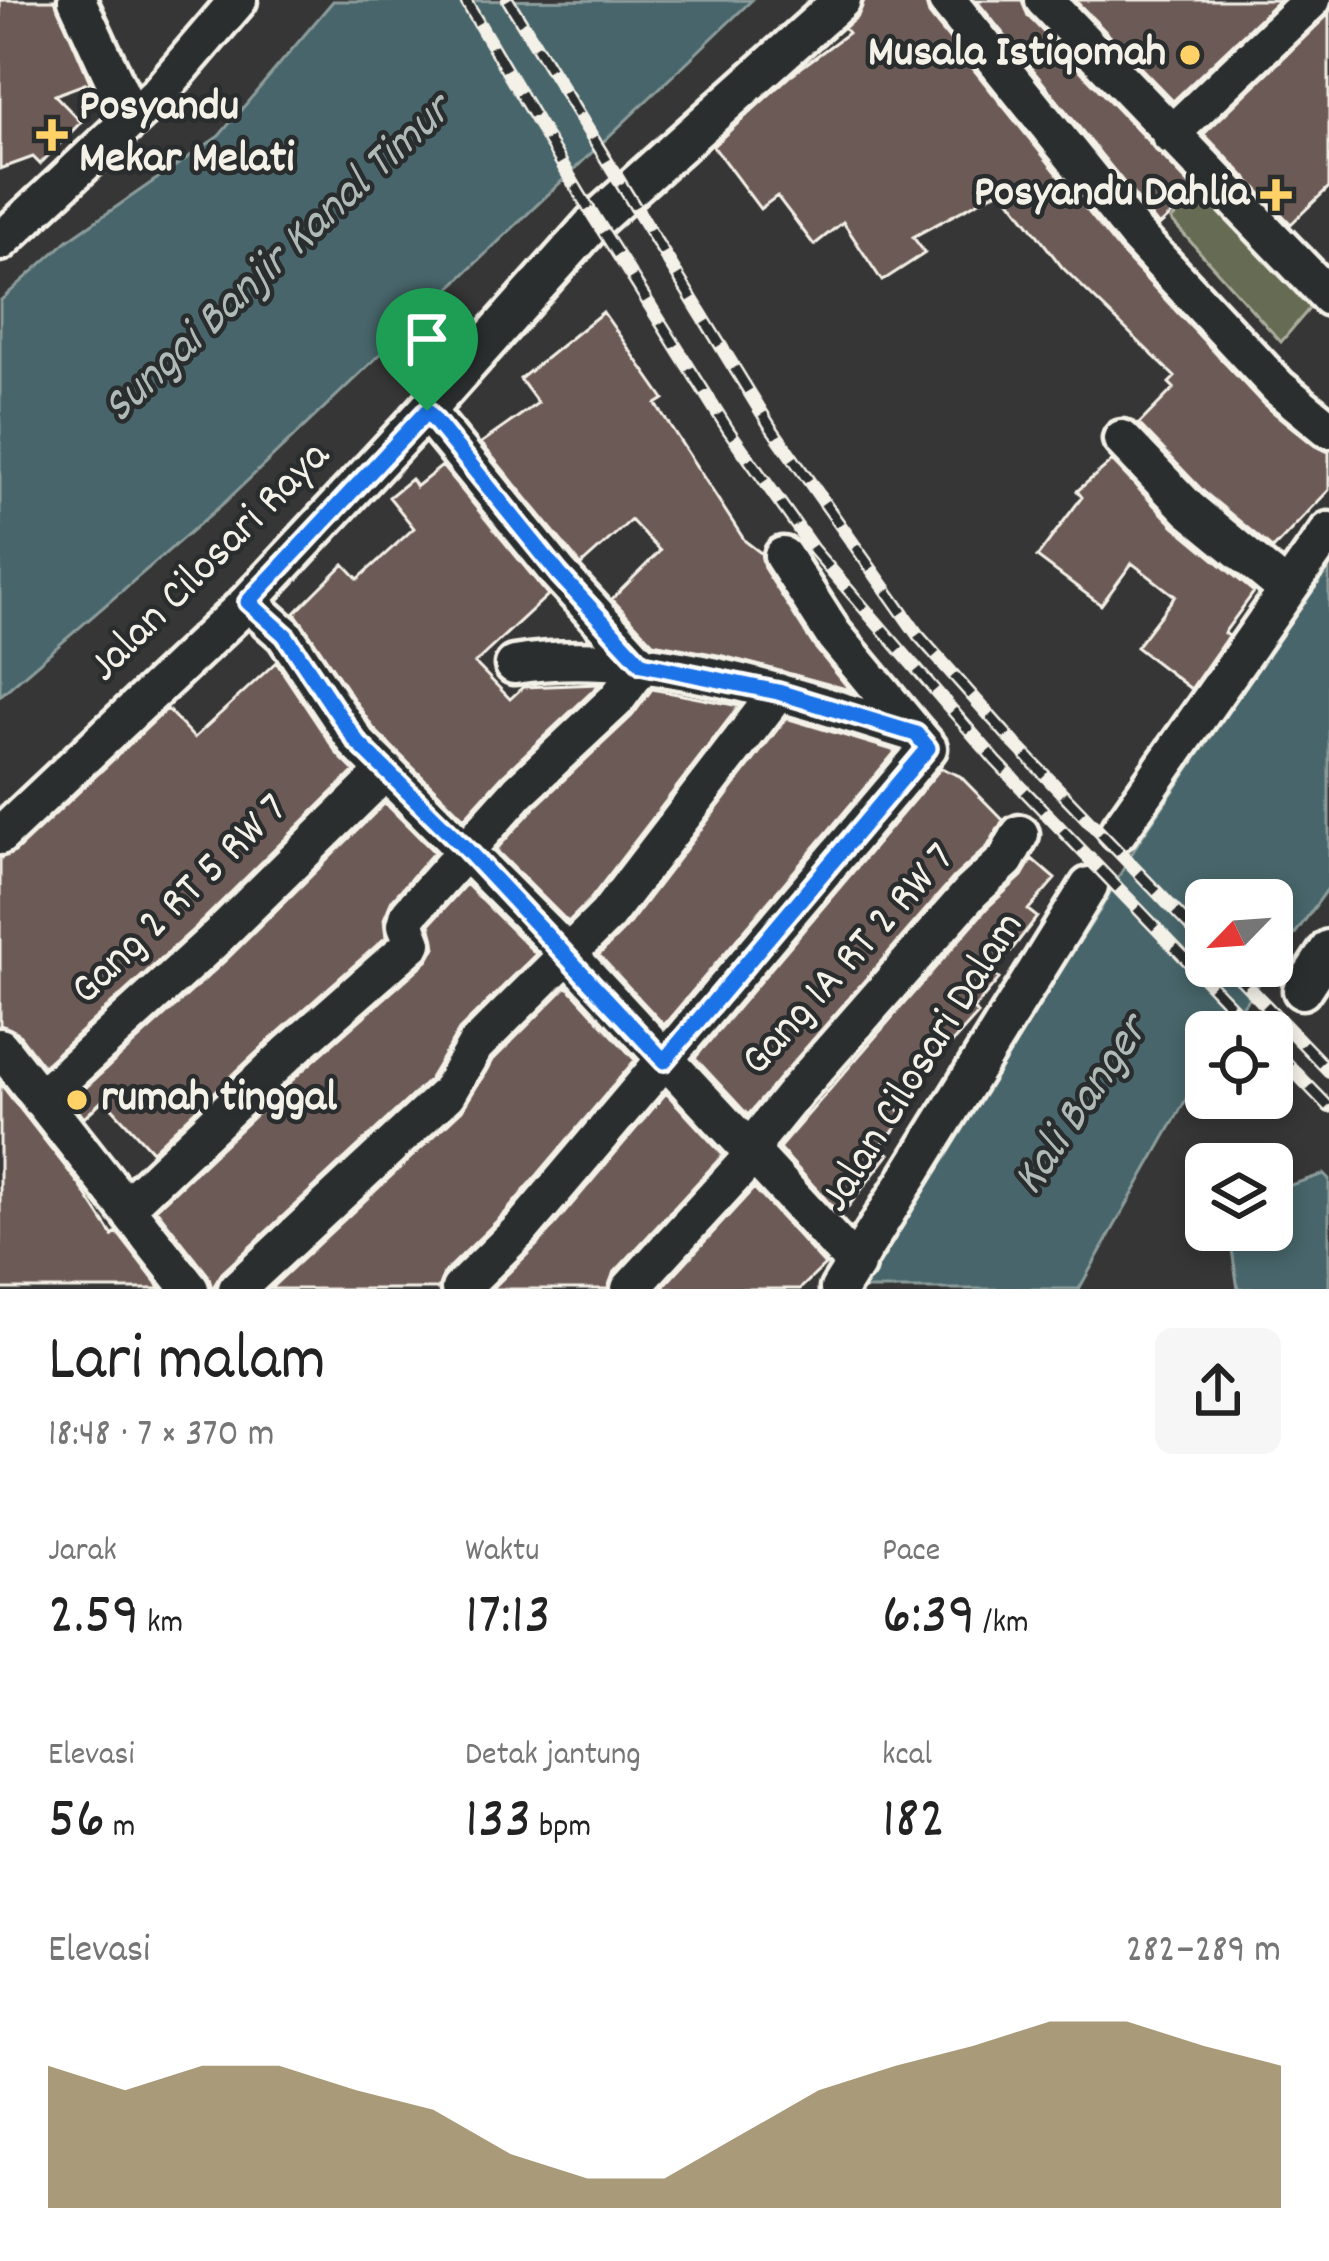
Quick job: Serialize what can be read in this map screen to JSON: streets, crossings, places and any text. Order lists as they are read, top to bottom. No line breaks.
{"streets":{"street":["Jalan Cilosari Raya","Gang 2 RT 5 RW 7","Gang 1A RT 2 RW 7","Jalan Cilosari Dalam"]},"water":["Sungai Banjir Kanal Timur","Kali Banger"],"places":{"other":["Musala Istiqomah","rumah tinggal"],"health":["Posyandu Mekar Melati","Posyandu Dahlia"]},"north":"bottom left","page":{"heading":["Lari malam","18:48 · 7 × 370 m"],"stats":[["Jarak","2.59 km"],["Waktu","17:13"],["Pace","6:39 /km"],["Elevasi","56 m"],["Detak jantung","133 bpm"],["kcal","182"]],"chart":["Elevasi","282–289 m"]}}
